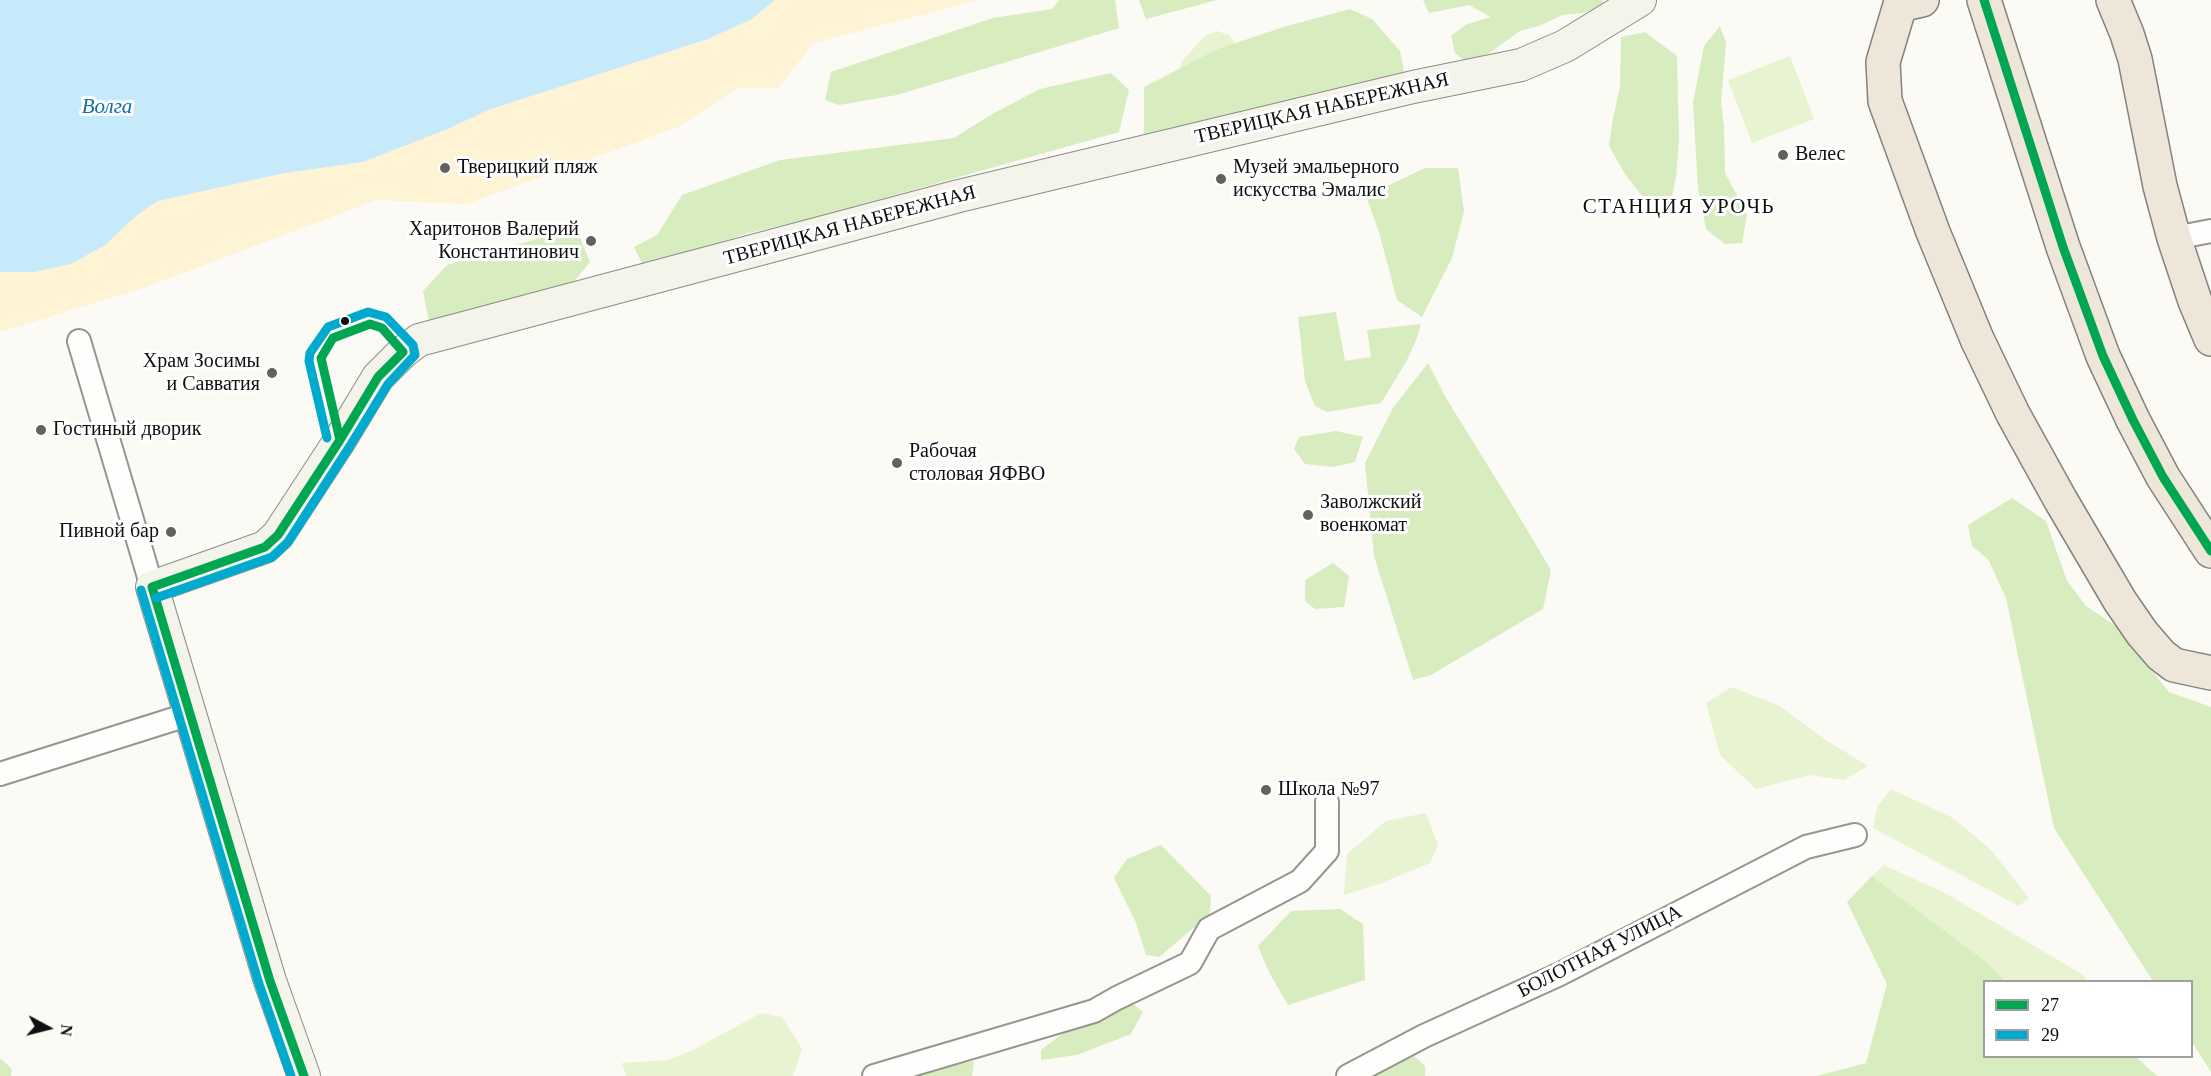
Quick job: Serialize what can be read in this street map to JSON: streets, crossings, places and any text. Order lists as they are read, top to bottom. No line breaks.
{"streets":{"street":["ТВЕРИЦКАЯ НАБЕРЕЖНАЯ","БОЛОТНАЯ УЛИЦА"]},"districts":["СТАНЦИЯ УРОЧЬ"],"water":["Волга"],"places":["Велес","Тверицкий пляж","Музей эмальерного искусства Эмалис","Харитонов Валерий Константинович","Храм Зосимы и Савватия","Гостиный дворик","Рабочая столовая ЯФВО","Заволжский военкомат","Пивной бар","Школа №97"],"lines":["transit line 27","transit line 29"],"legend":["27","29"],"north":"right"}
